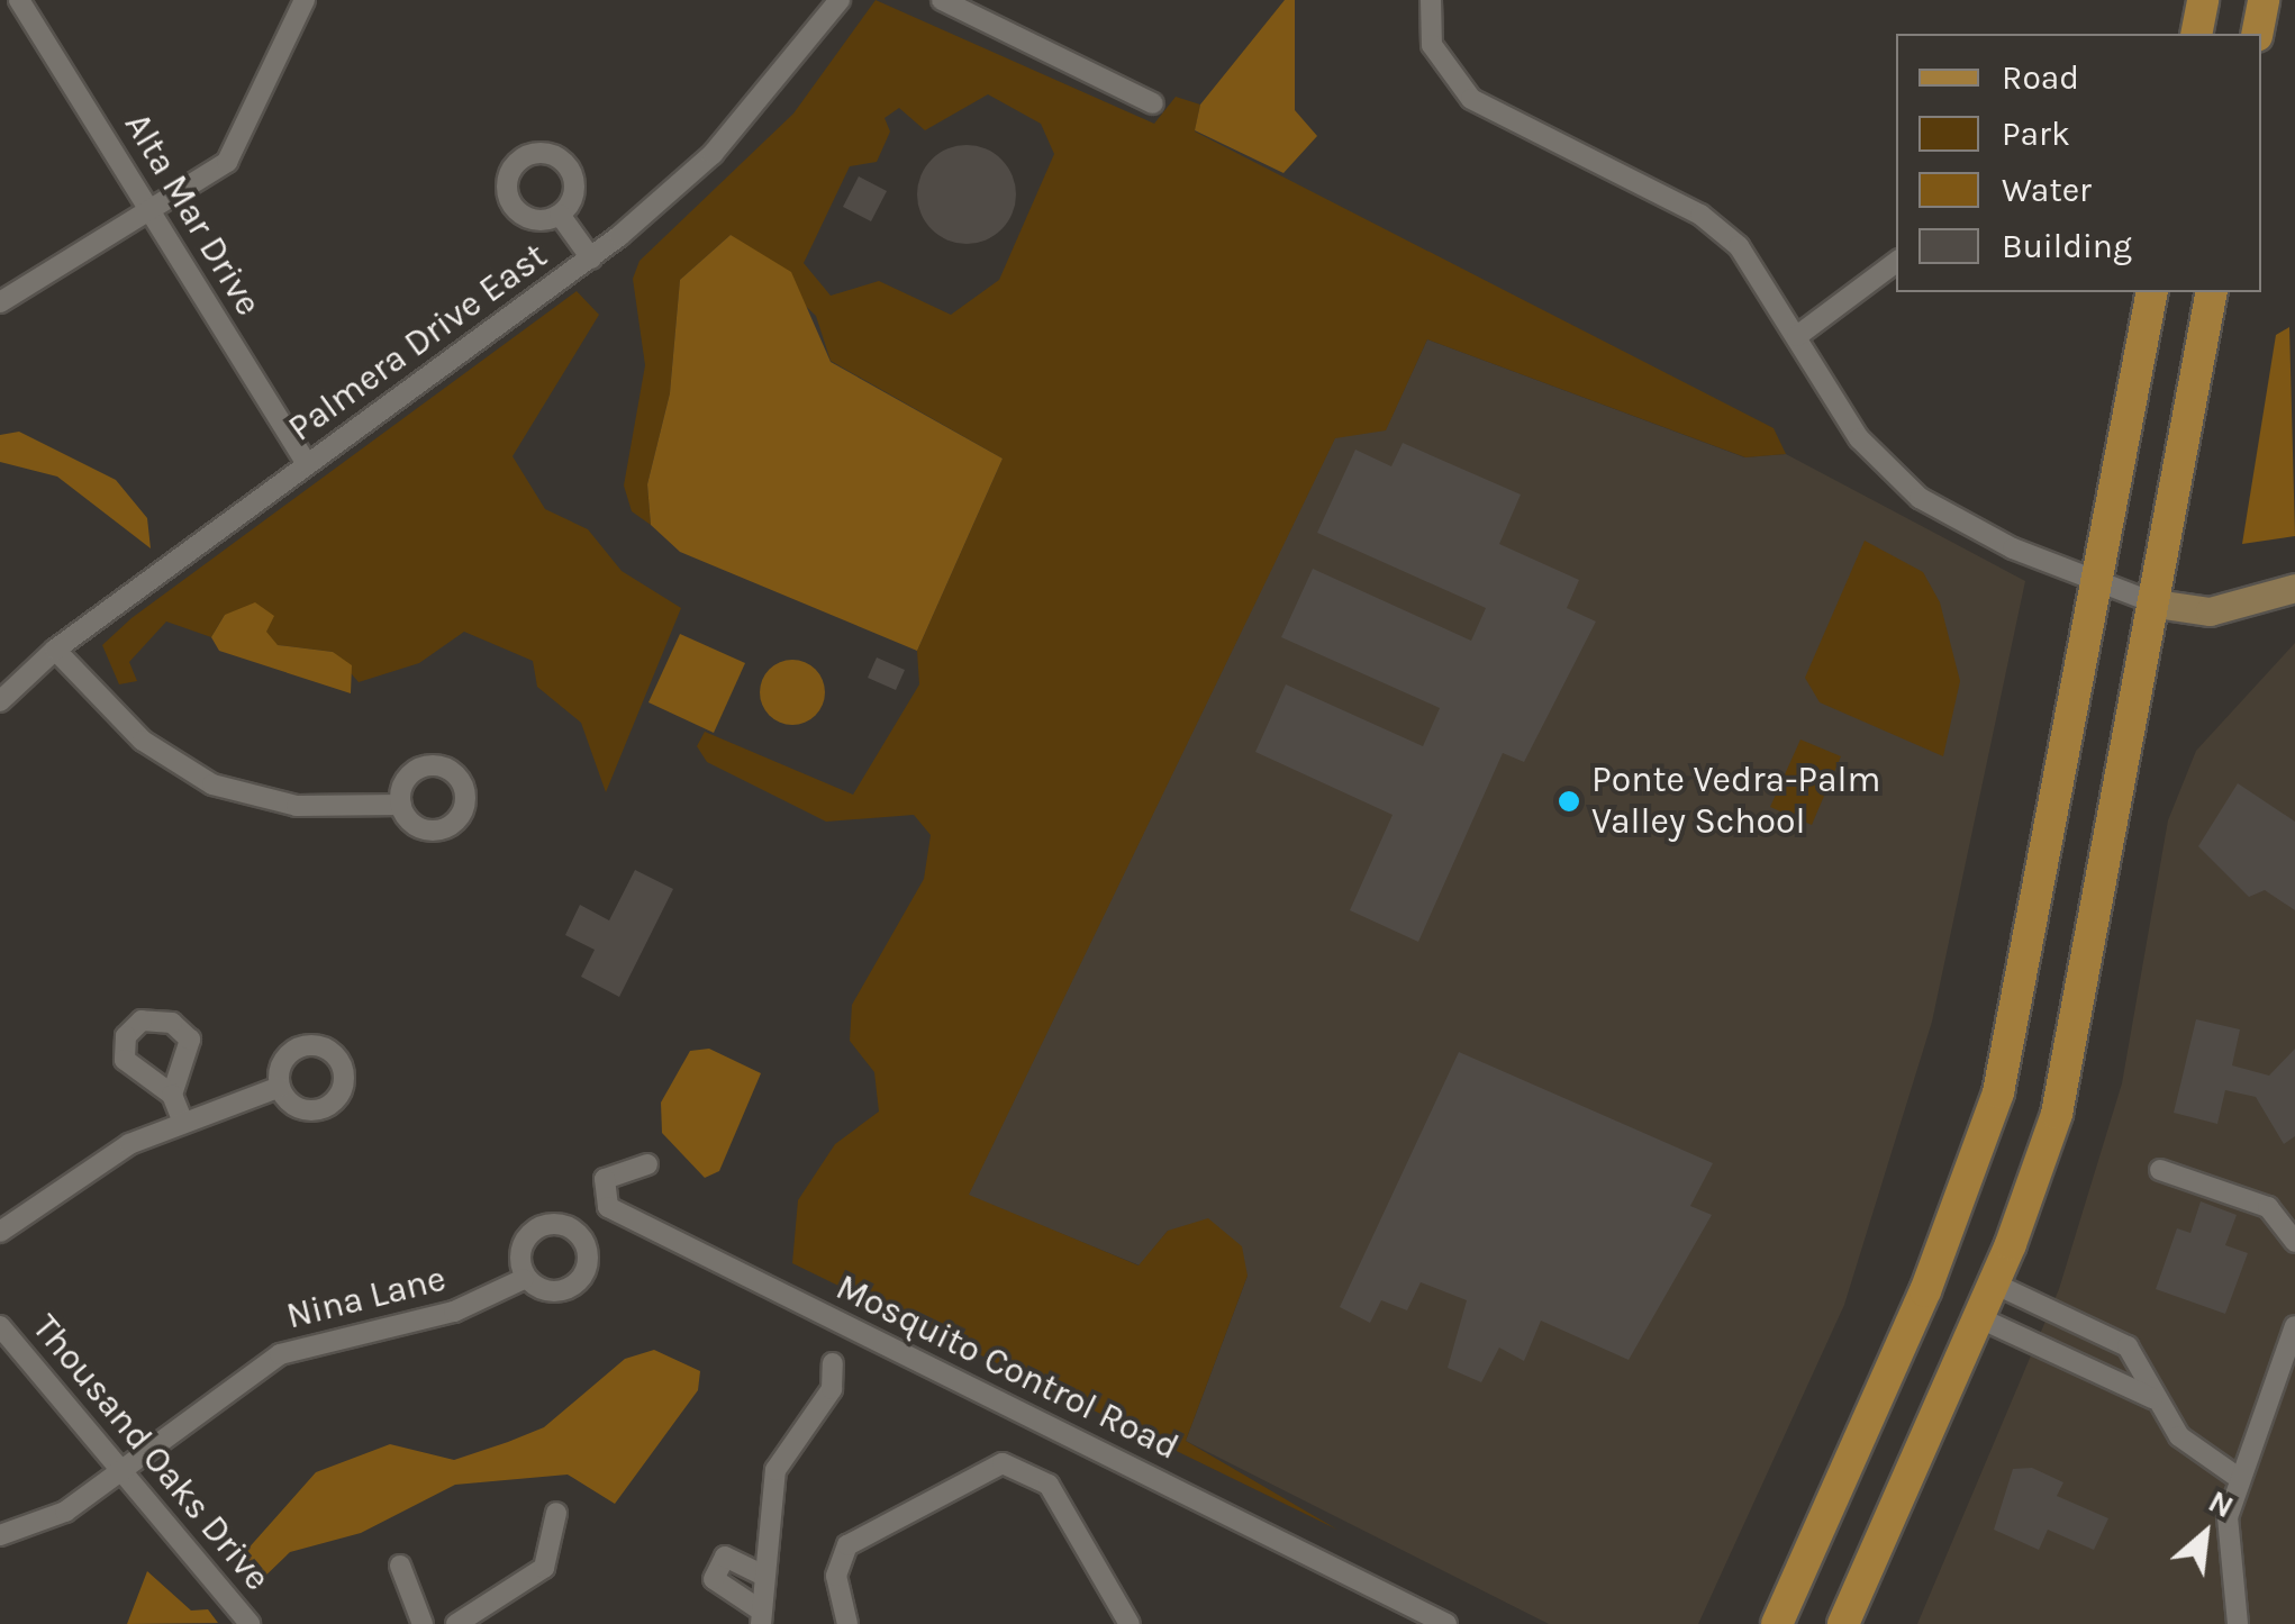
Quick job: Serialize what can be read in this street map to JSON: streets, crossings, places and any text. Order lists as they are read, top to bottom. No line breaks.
{"streets":{"street":["Alta Mar Drive","Palmera Drive East","Nina Lane","Mosquito Control Road","Thousand Oaks Drive"]},"crossings":[["Alta Mar Drive","Palmera Drive East"],["Nina Lane","Thousand Oaks Drive"]],"places":["Ponte Vedra-Palm Valley School"],"legend":["Road","Park","Water","Building"],"north":"top right"}
